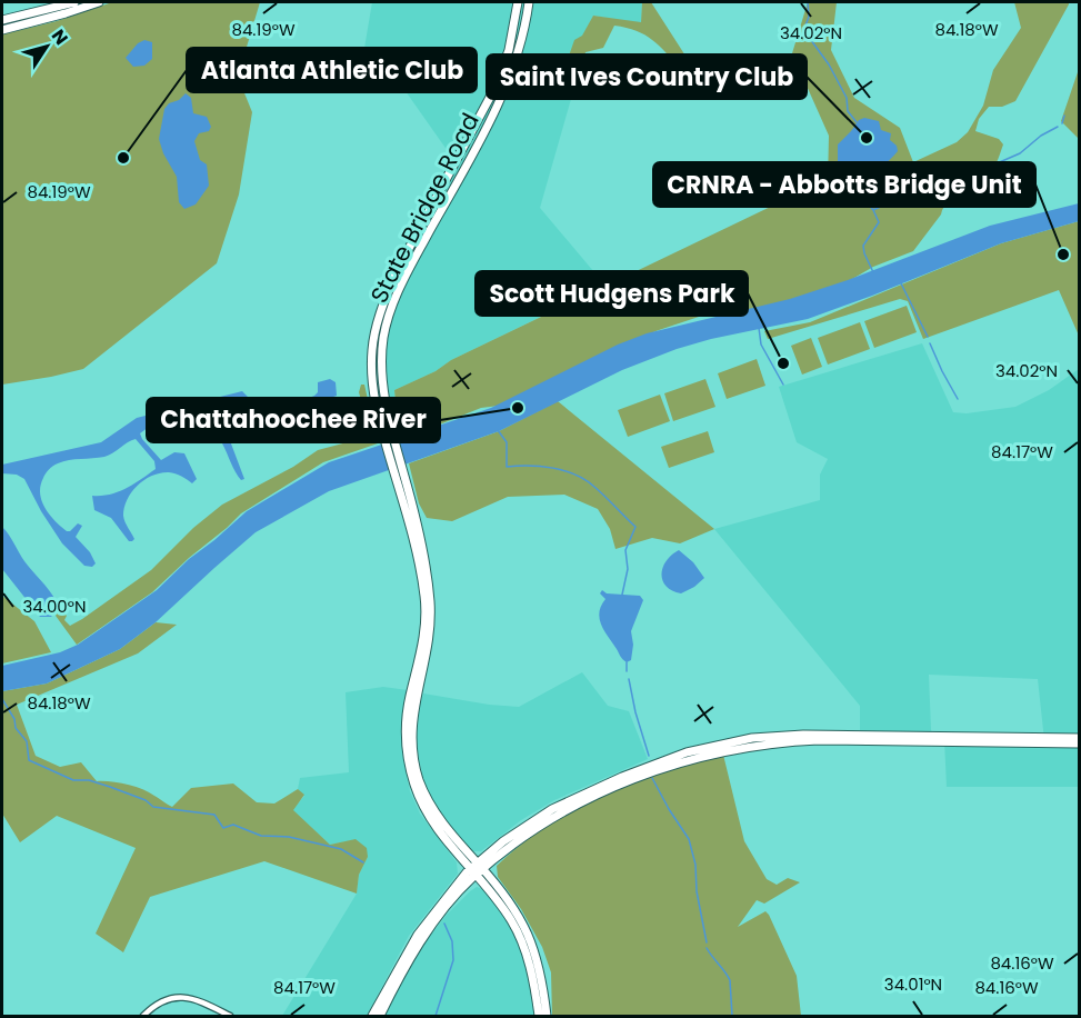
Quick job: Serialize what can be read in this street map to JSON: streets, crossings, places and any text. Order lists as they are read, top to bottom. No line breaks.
{"streets":{"highway":["State Bridge Road"]},"places":["Saint Ives Country Club","Atlanta Athletic Club","CRNRA - Abbotts Bridge Unit","Scott Hudgens Park","Chattahoochee River"],"north":"top right","coordinates":["84.18°W","84.19°W","34.02°N","84.17°W","34.00°N","84.16°W","34.01°N"]}
